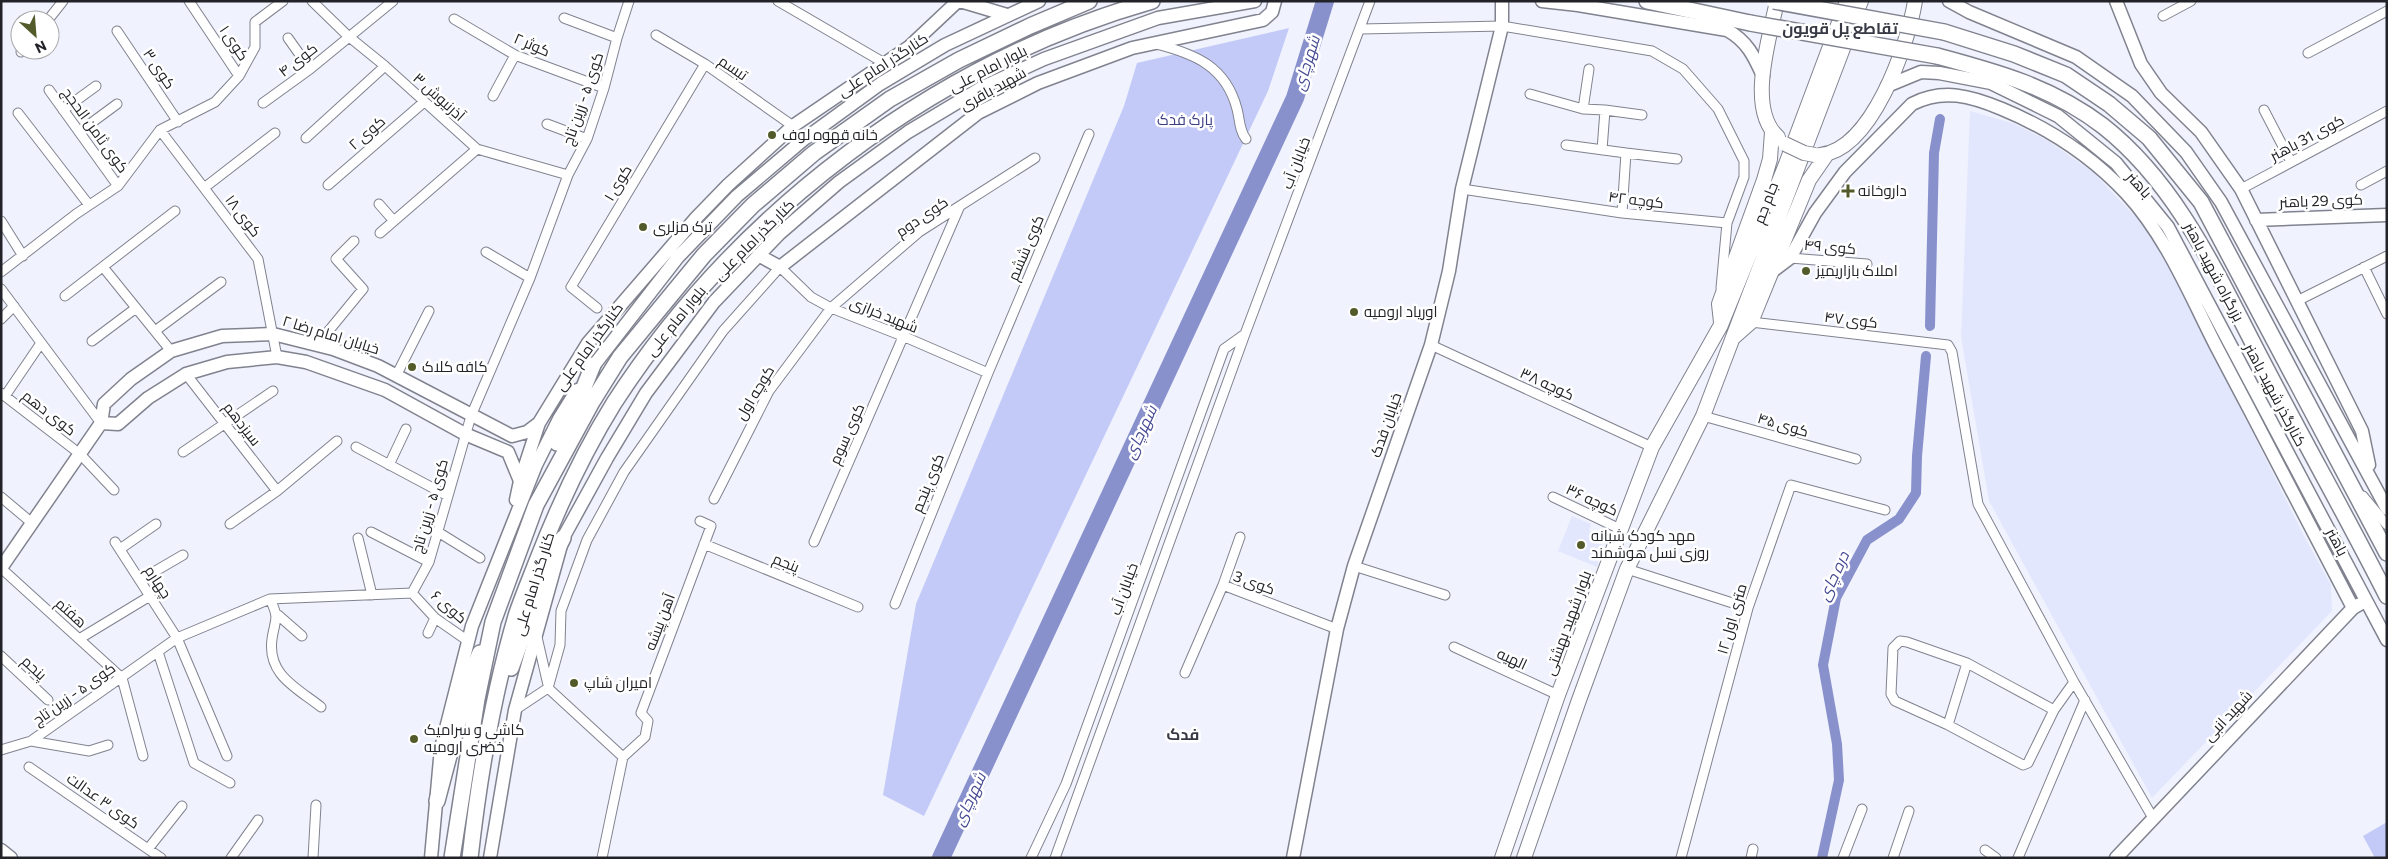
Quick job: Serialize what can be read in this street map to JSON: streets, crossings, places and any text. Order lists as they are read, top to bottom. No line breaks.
{"streets":{"highway":["بلوار امام علی","بزرگراه شهید باهنر"],"main road":["جام جم","بلوار شهید بهشتی"],"street":["کوی ۱","کوثر ۲","کوی ۴","کنارگذر امام علی","تبسم","کوی ۳","شهید باقری","آذرنیوش ۳","کوی ۵ - زرین تاج","کوی ثامن الحجج","کوی ۲","کوی 31 باهنر","خیابان آب","باهنر","کوچه ۴۲","کوی 29 باهنر","کوی ۱۸","کوی دوم","کنار گذر امام علی","کوی ۴۹","کوی ششم","شهید خرازی","کوی ۴۷","خیابان امام رضا ۲","کوچه ۳۸","کوچه اول","کنارگذر شهید باهنر","کوی دهم","سیزدهم","خیابان فدک","کوی ۴۵","کوی سوم","کوی پنجم","کوچه ۳۶","پنجم","چهارم","کوی 3","کوی ۶","هفتم","۱۲ متری اول","آهن پیشه","الهیه","شهید انبی","کوی ۳ عدالت"]},"crossings":[["کوی ۱","تبسم"],["کوثر ۲","کوی ۵ - زرین تاج"],["کوی ۴","آذرنیوش ۳"],["کنارگذر امام علی","کوی ۶"],["شهید باقری","شهید خرازی"],["آذرنیوش ۳","کوی ۵ - زرین تاج"],["آذرنیوش ۳","کوی ۲"],["کوی ۵ - زرین تاج","خیابان امام رضا ۲"],["کوی ۵ - زرین تاج","چهارم"],["کوی ۵ - زرین تاج","کوی ۶"],["کوی ۵ - زرین تاج","هفتم"],["باهنر","کوی ۴۹"],["باهنر","شهید انبی"],["کوچه ۴۲","خیابان فدک"],["جام جم","کوی ۴۵"],["جام جم","بلوار شهید بهشتی"],["کوی ۱۸","خیابان امام رضا ۲"],["کوی دوم","شهید خرازی"],["کوی دوم","کوچه اول"],["کوی دوم","کوی سوم"],["کوی ششم","شهید خرازی"],["کوی ششم","کوی پنجم"],["شهید خرازی","کوچه اول"],["شهید خرازی","کوی سوم"],["شهید خرازی","کوی پنجم"],["خیابان امام رضا ۲","کوی دهم"],["خیابان امام رضا ۲","هفتم"],["کوچه ۳۸","خیابان فدک"],["کوچه ۳۸","بلوار شهید بهشتی"],["کنارگذر شهید باهنر","شهید انبی"],["خیابان فدک","کوی 3"],["کوچه ۳۶","بلوار شهید بهشتی"],["پنجم","آهن پیشه"],["بلوار شهید بهشتی","الهیه"]],"districts":["تقاطع پل قویون","فدک"],"water":["شهرچای","دره چای"],"parks":["پارک فدک"],"places":{"other":["خانه قهوه لوف","ترک مزلری","املاک بازاریمیز","اوریاد ارومیه","کافه کلاک","مهد کودک شبانه روزی نسل هوشمند","امیران شاپ","کاشی و سرامیک خضری ارومیه"],"health":["داروخانه"]},"north":"bottom right"}
